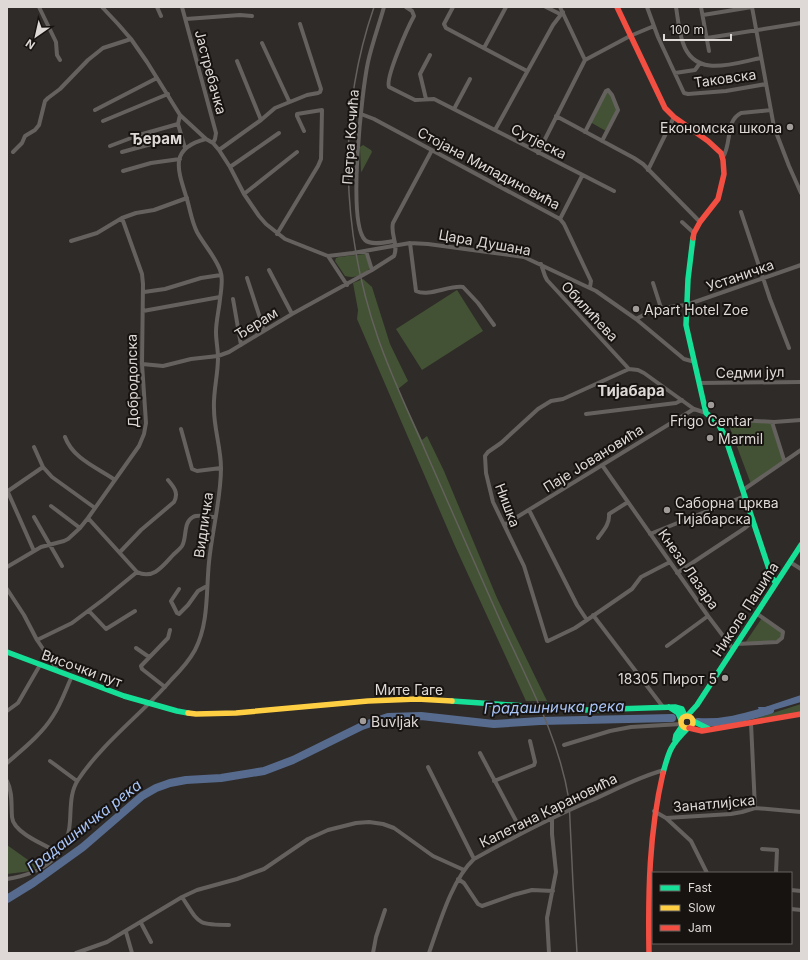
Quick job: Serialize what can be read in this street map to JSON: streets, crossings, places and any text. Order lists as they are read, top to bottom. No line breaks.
{"streets":{"main road":["Николе Пашића","Височки пут","Мите Гаге"],"street":["Јастребачка","Таковска","Петра Кочића","Сутјеска","Стојана Миладиновића","Цара Душана","Устаничка","Обилићева","Ђерам","Седми јул","Добродолска","Паје Јовановића","Нишка","Видличка","Кнеза Лазара","Занатлијска","Капетана Карановића"]},"crossings":[["Петра Кочића","Стојана Миладиновића"],["Петра Кочића","Цара Душана"],["Стојана Миладиновића","Цара Душана"],["Цара Душана","Устаничка"],["Цара Душана","Обилићева"],["Обилићева","Паје Јовановића"],["Обилићева","Нишка"],["Ђерам","Добродолска"],["Ђерам","Видличка"],["Паје Јовановића","Нишка"],["Паје Јовановића","Кнеза Лазара"],["Видличка","Височки пут"],["Видличка","Мите Гаге"],["Кнеза Лазара","Николе Пашића"],["Николе Пашића","Мите Гаге"],["Николе Пашића","Занатлијска"],["Николе Пашића","Капетана Карановића"],["Височки пут","Мите Гаге"]],"districts":["Ђерам","Тијабара"],"water":["Градашничка река"],"places":["Економска школа","Apart Hotel Zoe","Frigo Centar","Marmil","Саборна црква Тијабарска","18305 Пирот 5","Buvljak"],"legend":["Fast","Slow","Jam"],"scale_bar":"100 m","north":"bottom left"}
